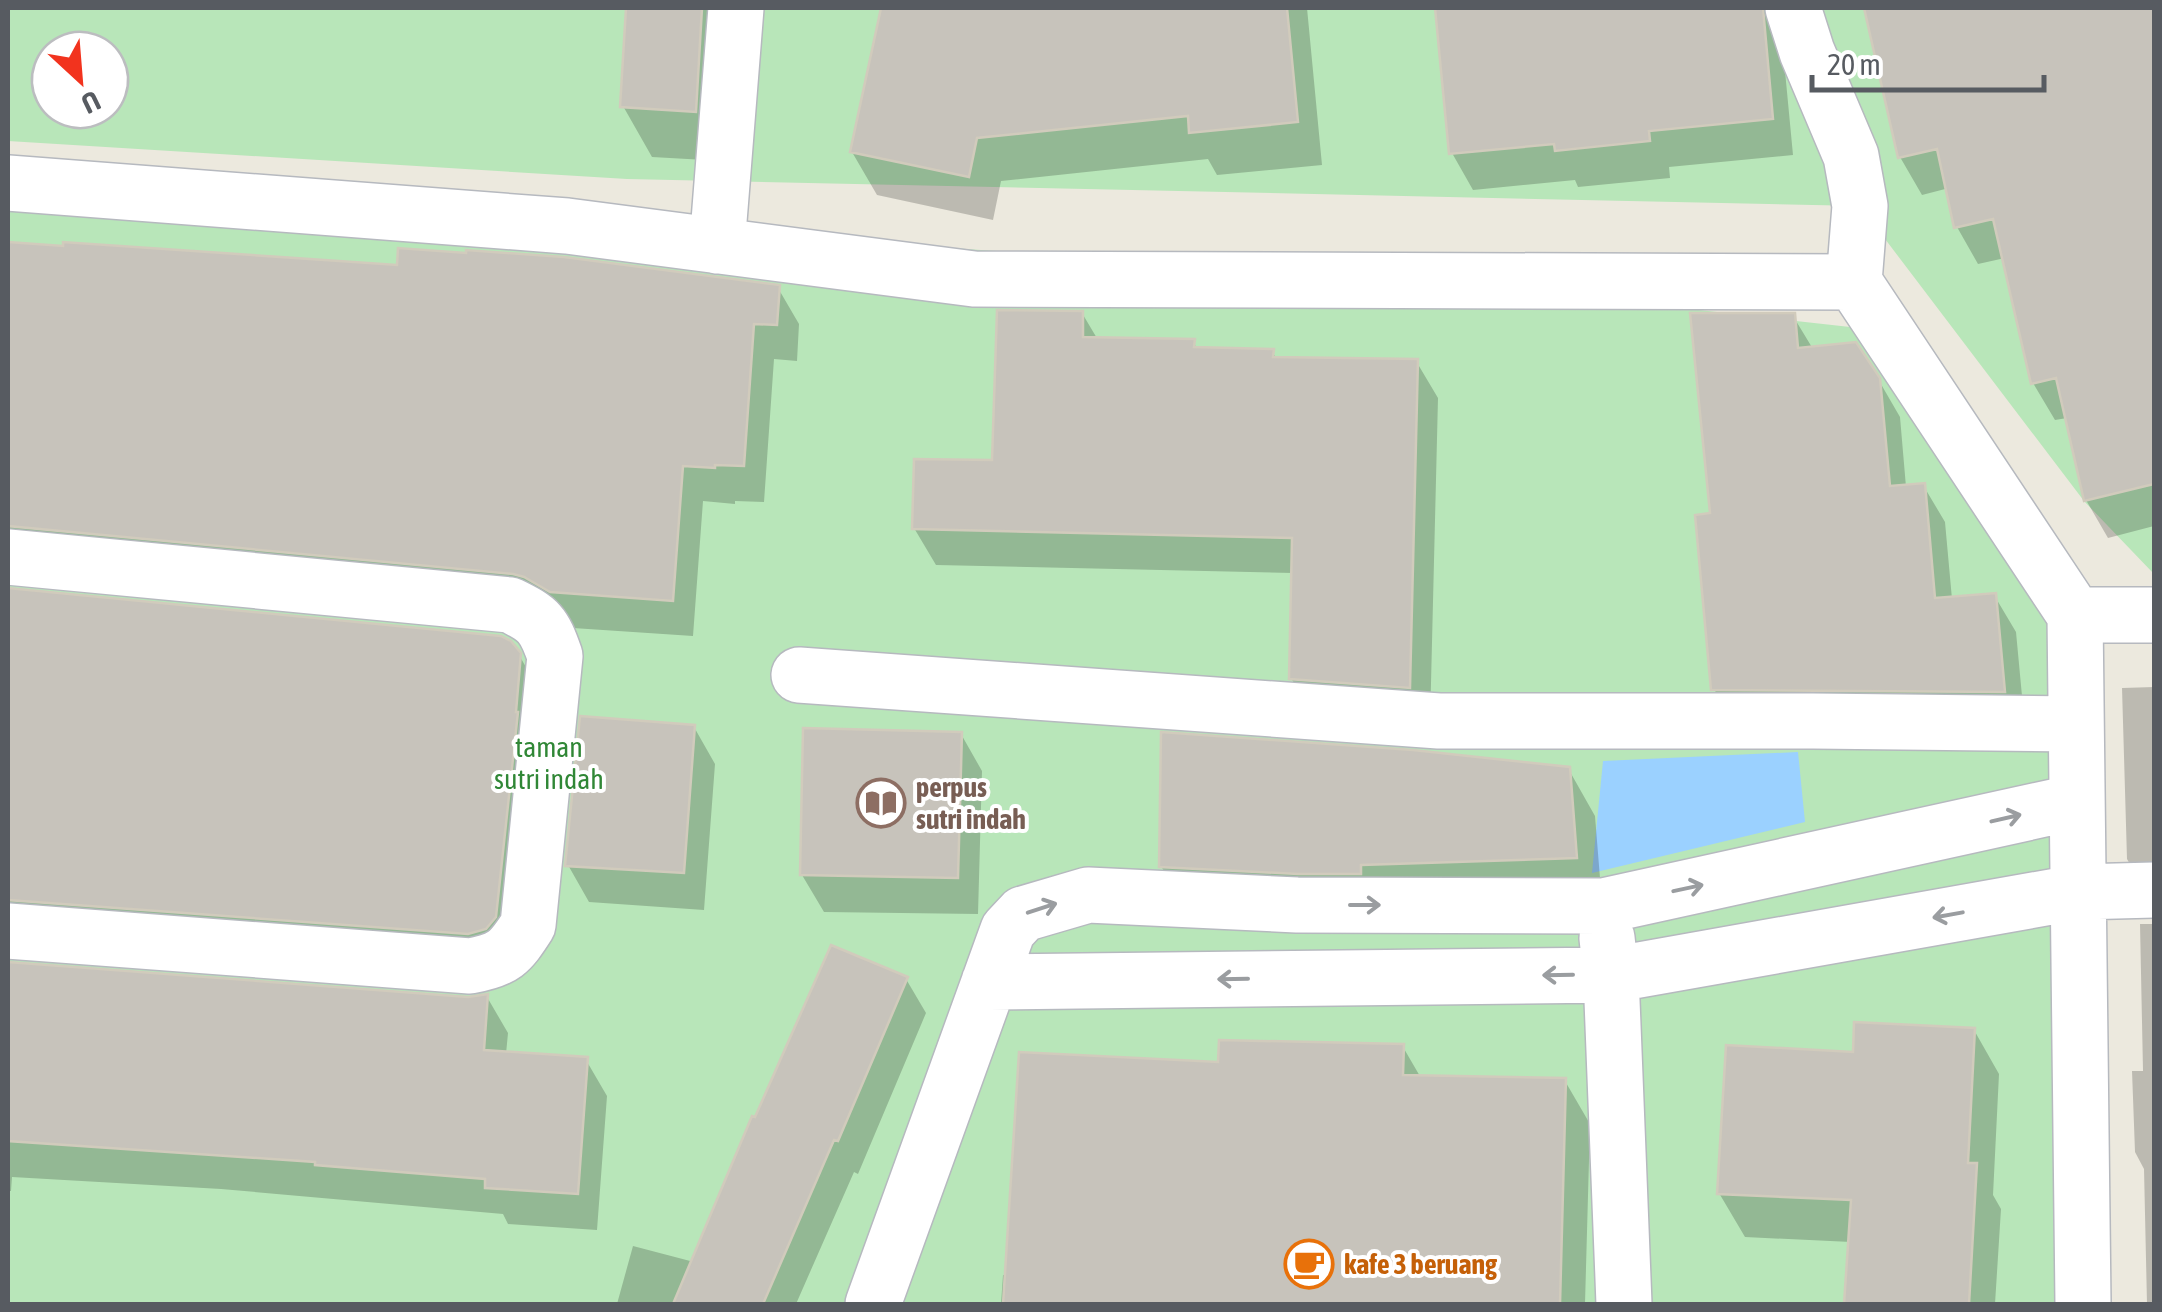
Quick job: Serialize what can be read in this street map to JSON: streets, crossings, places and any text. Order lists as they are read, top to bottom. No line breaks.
{"parks":["taman sutri indah"],"places":{"library":["perpus sutri indah"],"cafe":["kafe 3 beruang"]},"scale_bar":"20 m","north":"bottom right"}
